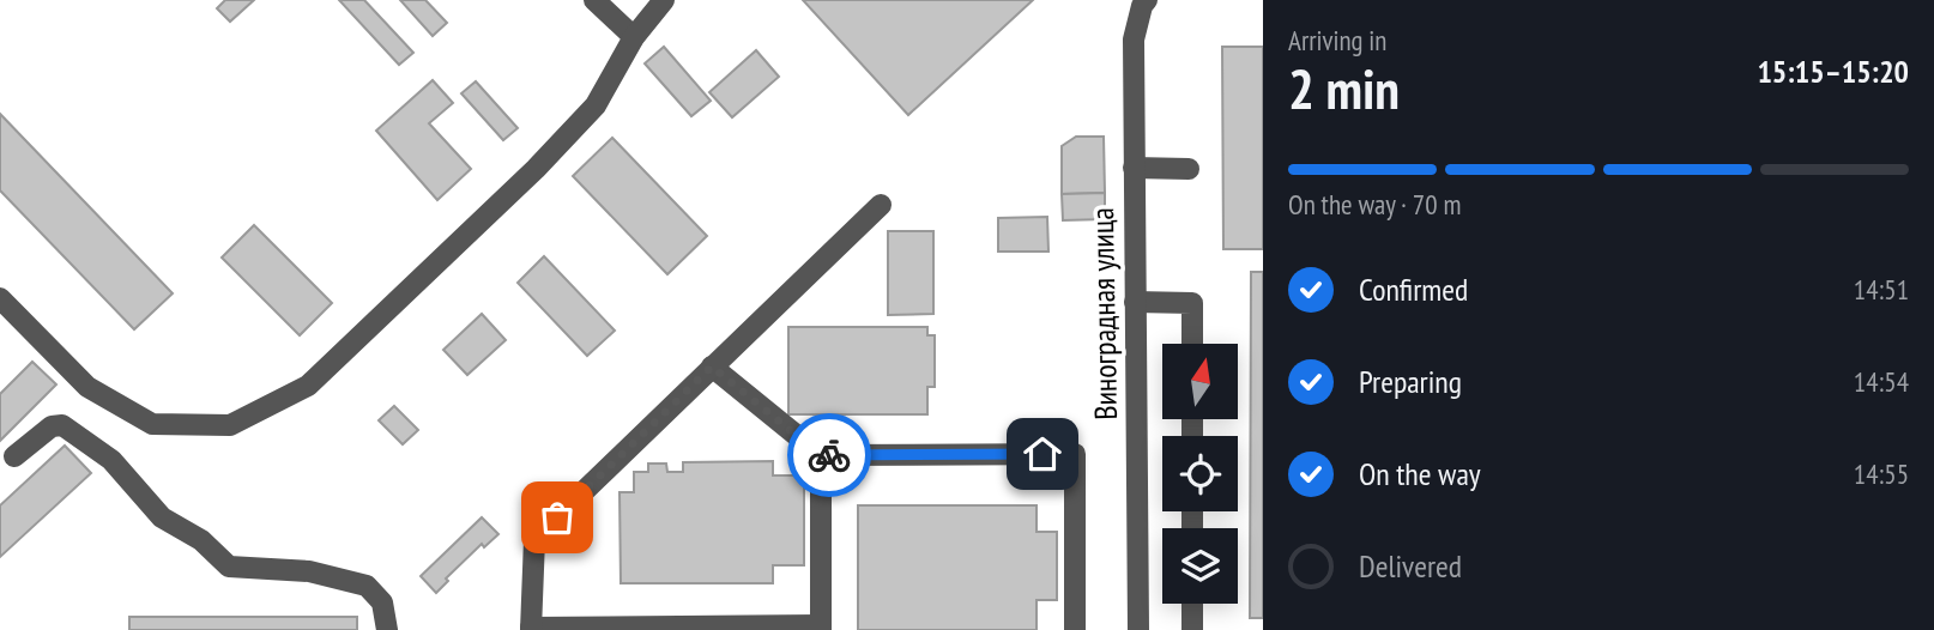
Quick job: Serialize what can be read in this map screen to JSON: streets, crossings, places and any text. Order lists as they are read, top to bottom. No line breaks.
{"streets":{"street":["Виноградная улица"]},"north":"top","page":{"heading":["2 min","Arriving in","15:15–15:20"],"bar":"On the way · 70 m","list":[["Confirmed","14:51"],["Preparing","14:54"],["On the way","14:55"],"Delivered"]}}
